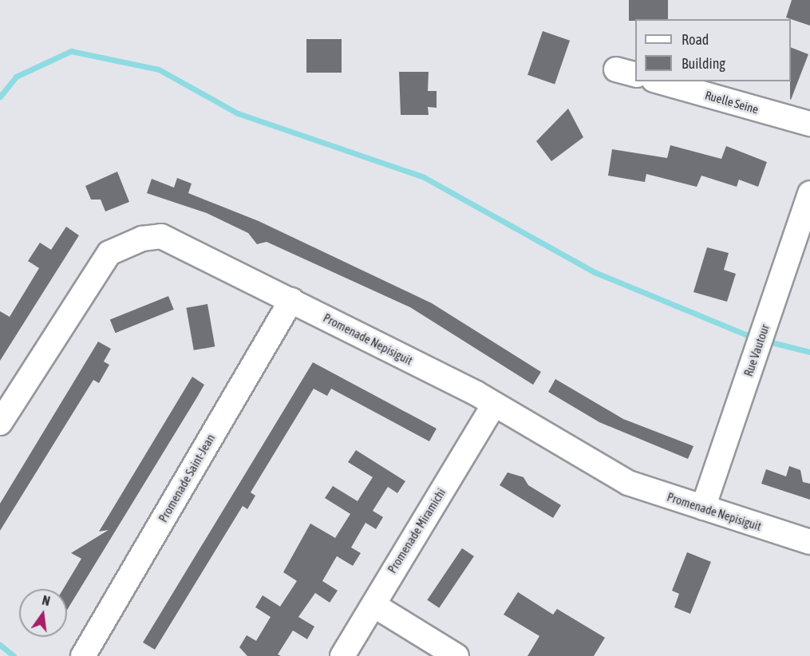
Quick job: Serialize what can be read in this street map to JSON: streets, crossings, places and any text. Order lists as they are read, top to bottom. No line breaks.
{"streets":{"street":["Ruelle Seine","Promenade Nepisiguit","Rue Vautour","Promenade Saint-Jean","Promenade Miramichi"]},"crossings":[["Promenade Nepisiguit","Rue Vautour"],["Promenade Nepisiguit","Promenade Saint-Jean"],["Promenade Nepisiguit","Promenade Miramichi"]],"legend":["Road","Building"],"north":"top"}
